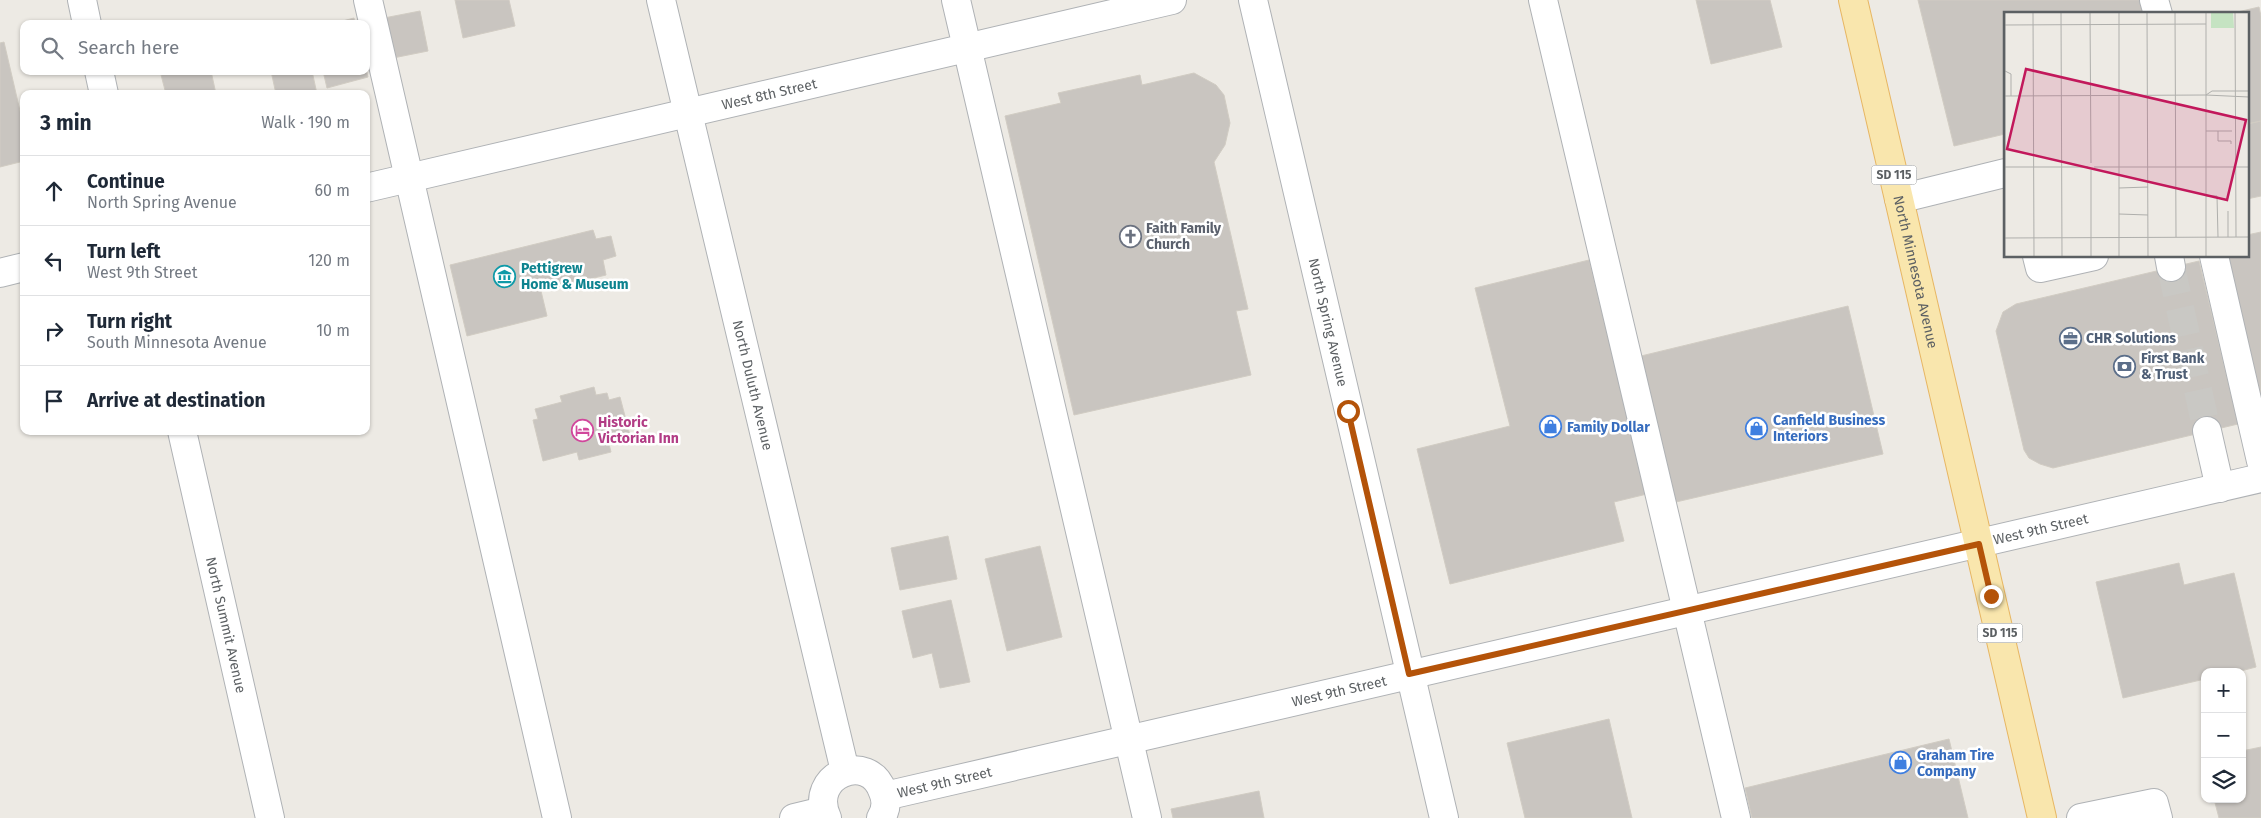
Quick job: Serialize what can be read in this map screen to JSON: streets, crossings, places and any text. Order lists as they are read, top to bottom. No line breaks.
{"streets":{"main road":["SD 115","North Minnesota Avenue"],"street":["West 8th Street","North Spring Avenue","North Duluth Avenue","West 9th Street","North Summit Avenue"]},"crossings":[["West 8th Street","North Duluth Avenue"],["SD 115","North Minnesota Avenue"],["SD 115","West 9th Street"],["North Minnesota Avenue","West 9th Street"],["North Spring Avenue","West 9th Street"],["North Duluth Avenue","West 9th Street"]],"places":{"church":["Faith Family Church"],"museum":["Pettigrew Home & Museum"],"office":["CHR Solutions"],"bank":["First Bank & Trust"],"shop":["Family Dollar","Canfield Business Interiors","Graham Tire Company"],"hotel":["Historic Victorian Inn"]},"page":{"search":"Search here","heading":["3 min","Walk · 190 m"],"list":[["Continue","North Spring Avenue","60 m"],["Turn left","West 9th Street","120 m"],["Turn right","South Minnesota Avenue","10 m"],"Arrive at destination"],"map_buttons":["+","−"]}}
